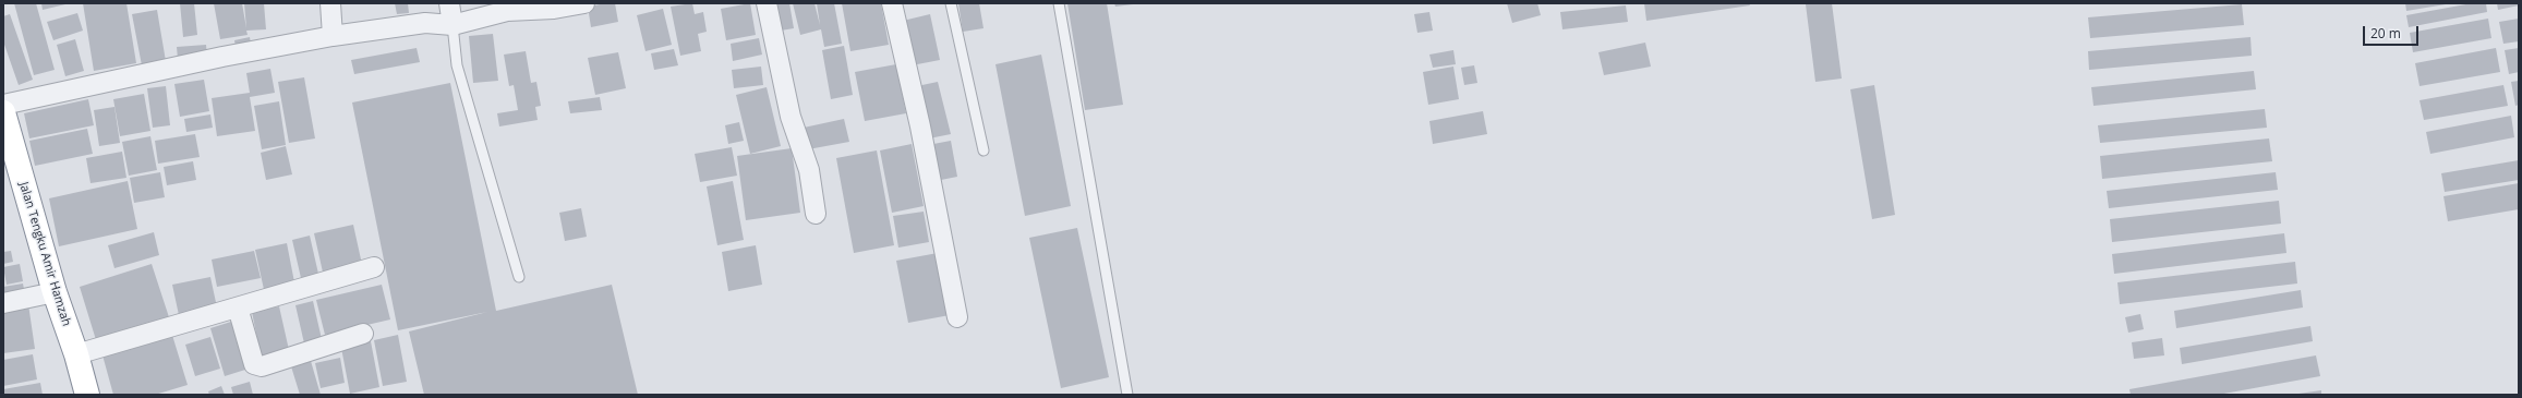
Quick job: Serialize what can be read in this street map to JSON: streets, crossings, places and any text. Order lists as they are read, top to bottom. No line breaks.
{"streets":{"highway":["Jalan Tengku Amir Hamzah"]},"scale_bar":"20 m"}
